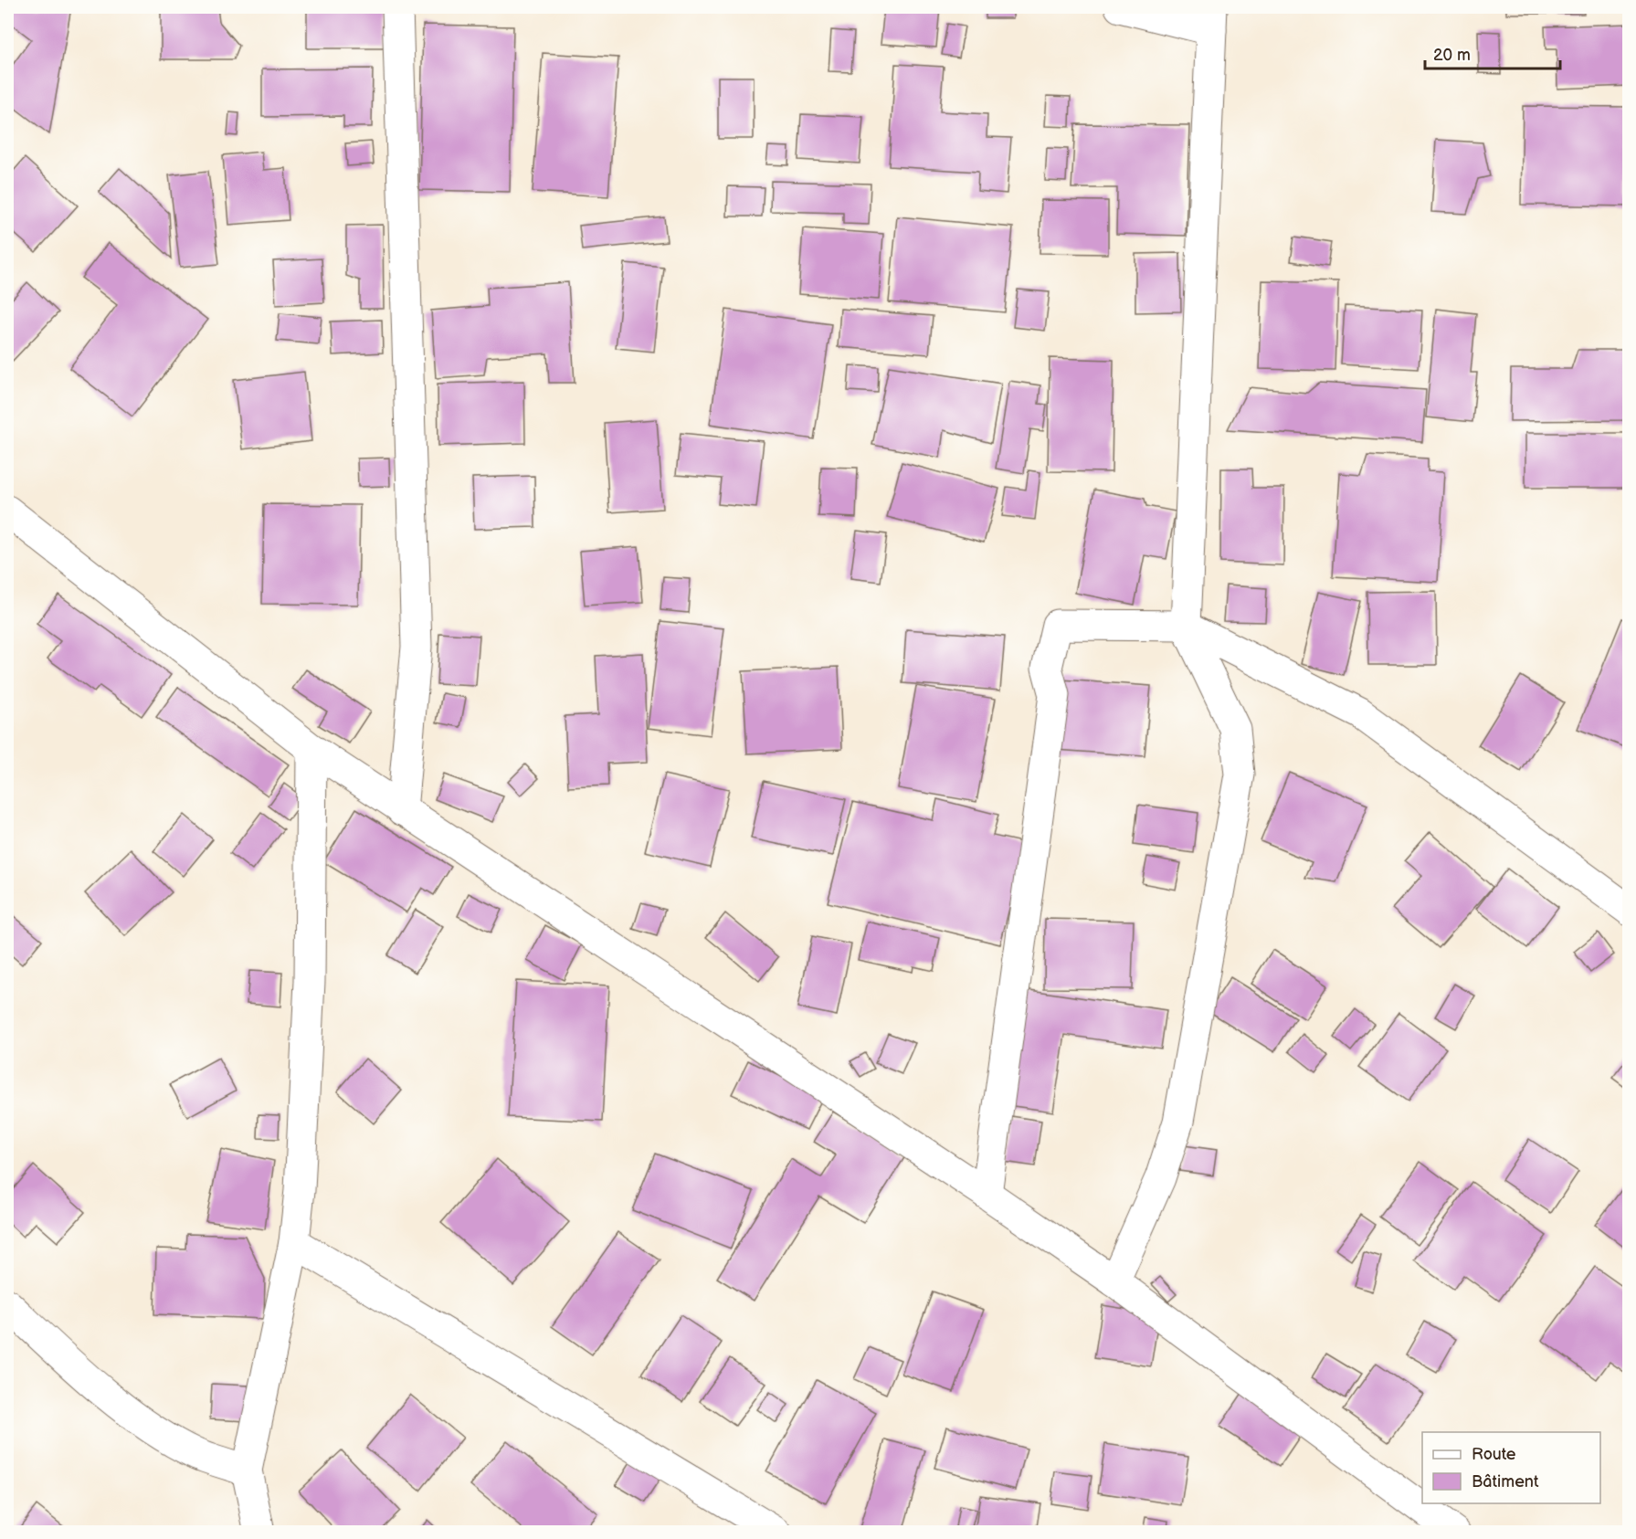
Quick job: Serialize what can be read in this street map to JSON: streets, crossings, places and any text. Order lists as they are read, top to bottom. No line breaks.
{"legend":["Route","Bâtiment"],"scale_bar":"20 m"}
